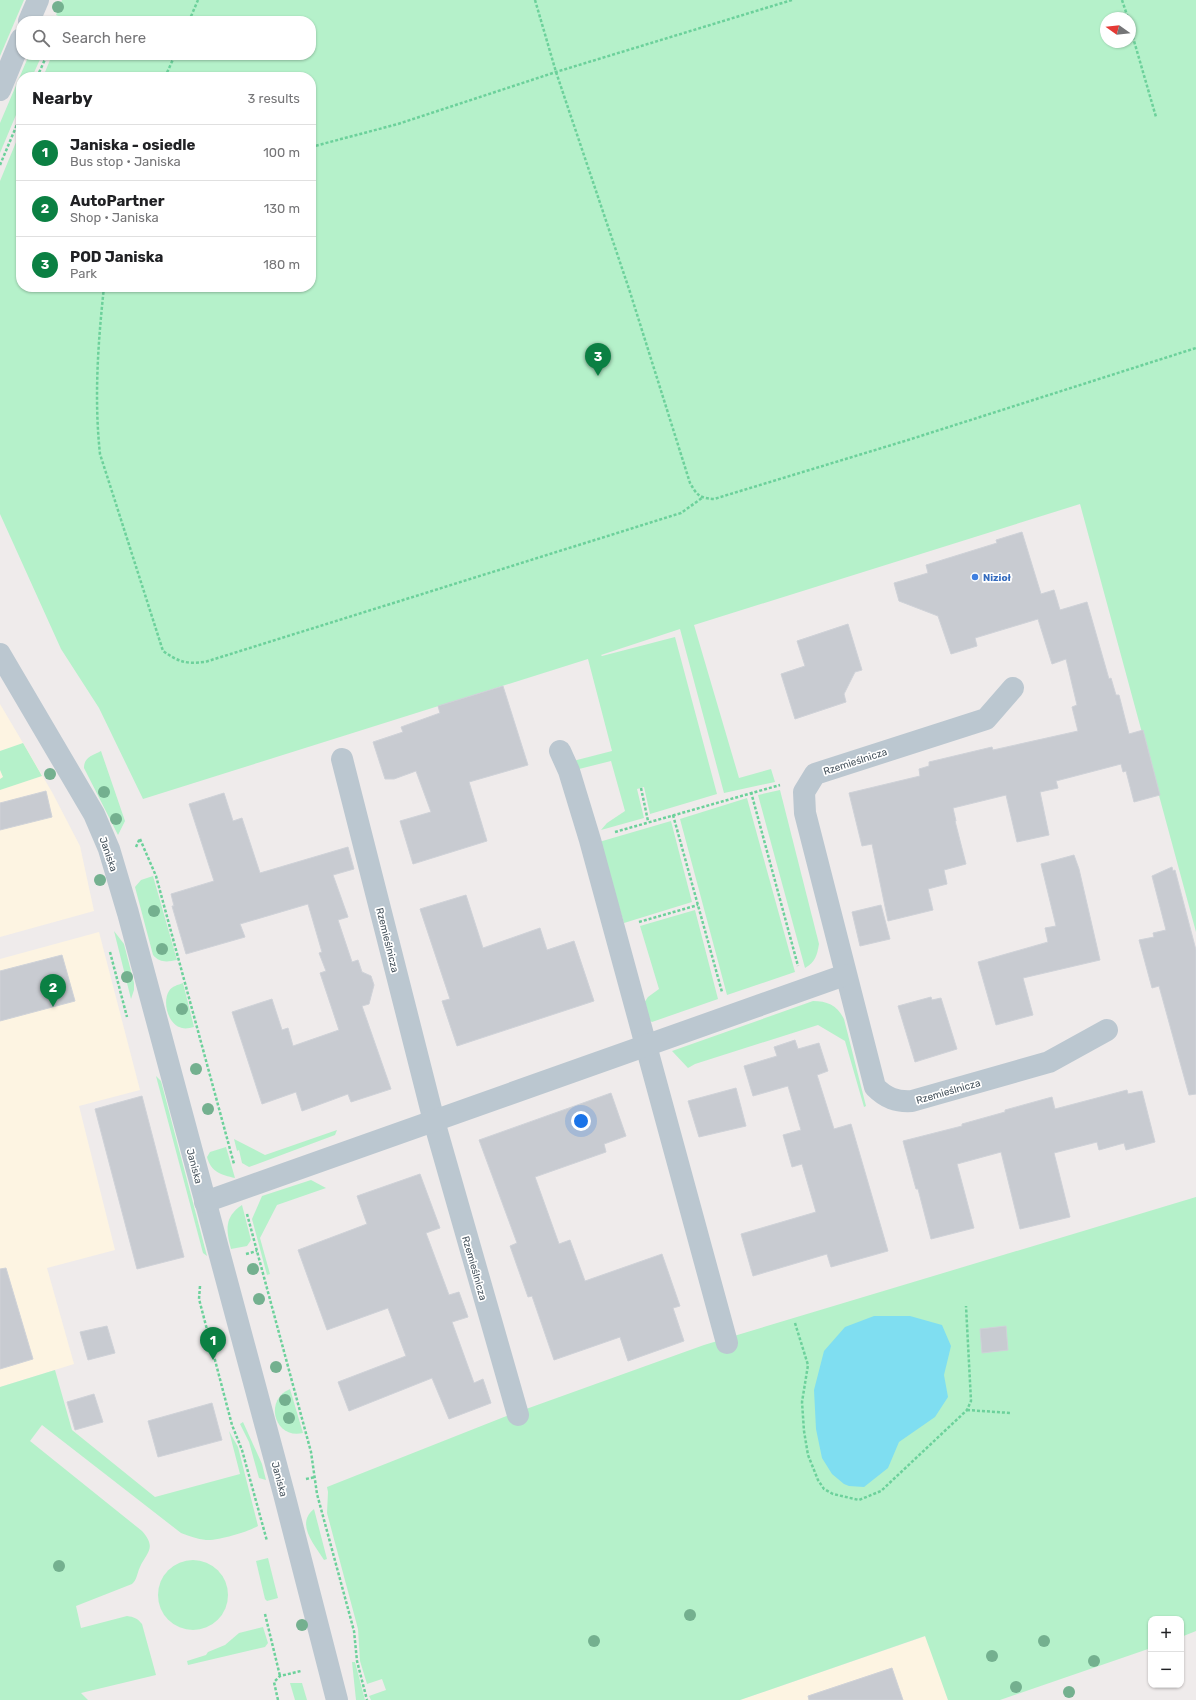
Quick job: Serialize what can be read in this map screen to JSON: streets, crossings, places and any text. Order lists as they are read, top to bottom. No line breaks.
{"streets":{"street":["Rzemieślnicza","Janiska"]},"places":["Nizioł"],"north":"left","page":{"search":"Search here","heading":["Nearby","3 results"],"list":[{"mark":"1","name":"Janiska - osiedle","note":"Bus stop · Janiska","value":"100 m"},{"mark":"2","name":"AutoPartner","note":"Shop · Janiska","value":"130 m"},{"mark":"3","name":"POD Janiska","note":"Park","value":"180 m"}],"pins":["3","2","1"],"map_buttons":["+","−"]}}
